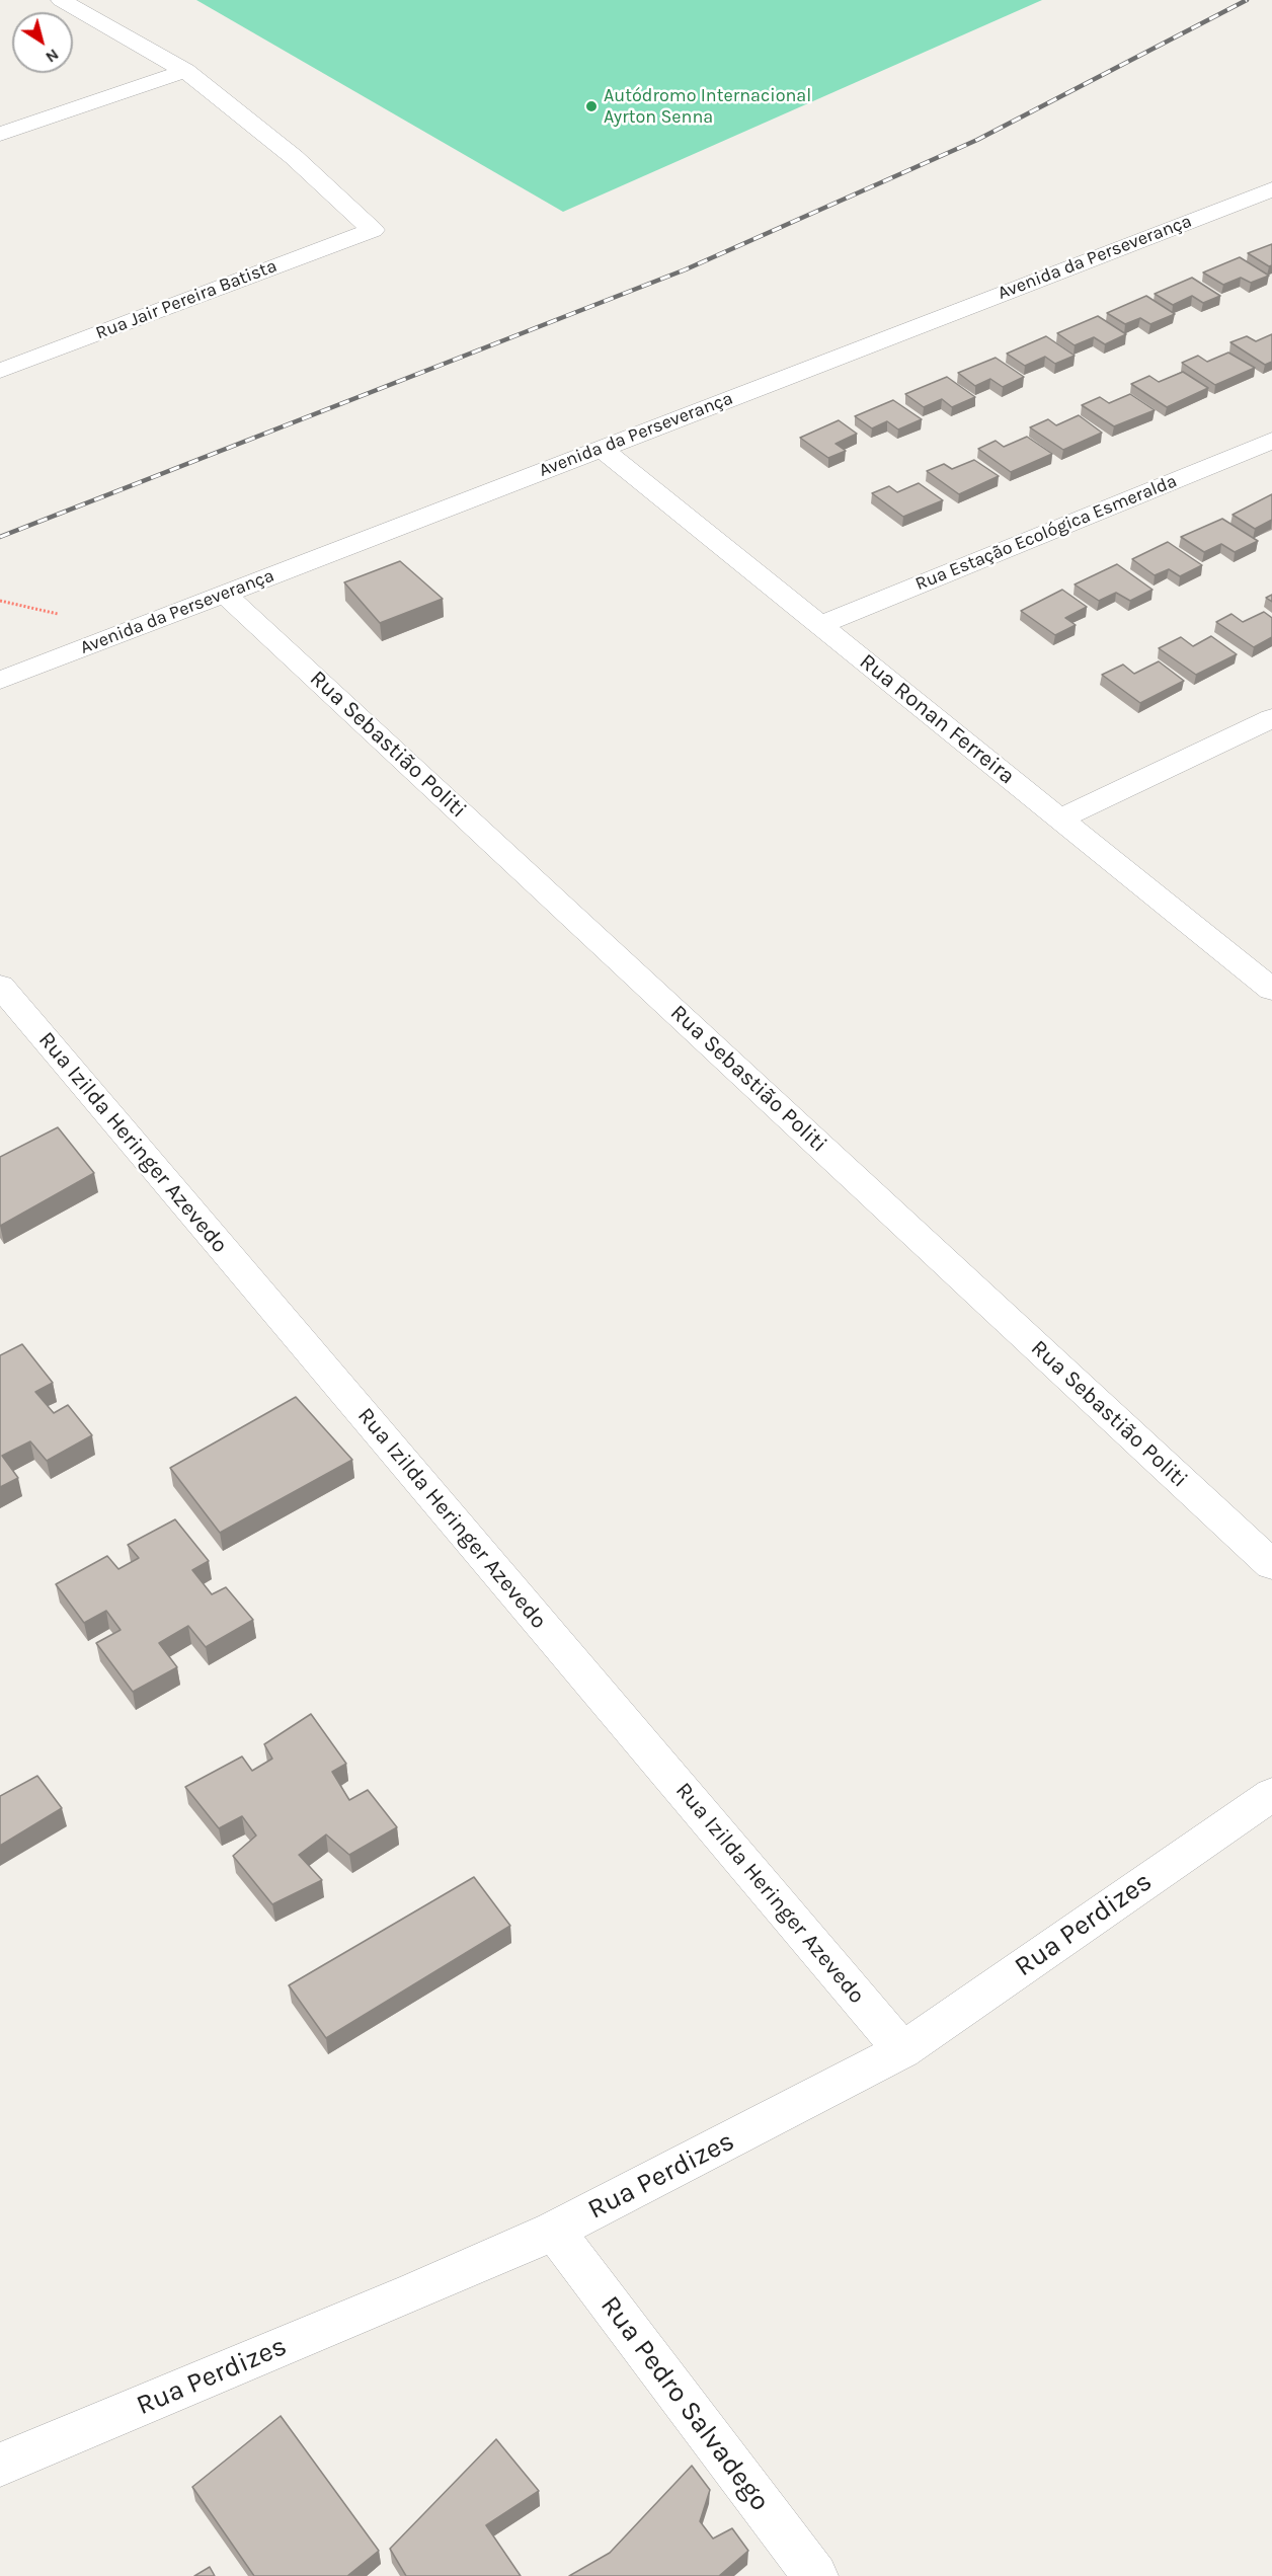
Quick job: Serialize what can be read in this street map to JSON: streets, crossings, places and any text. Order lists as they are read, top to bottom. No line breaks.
{"streets":{"street":["Avenida da Perseverança","Rua Jair Pereira Batista","Rua Estação Ecológica Esmeralda","Rua Ronan Ferreira","Rua Sebastião Politi","Rua Izilda Heringer Azevedo","Rua Perdizes","Rua Pedro Salvadego"]},"crossings":[["Avenida da Perseverança","Rua Ronan Ferreira"],["Avenida da Perseverança","Rua Sebastião Politi"],["Rua Estação Ecológica Esmeralda","Rua Ronan Ferreira"],["Rua Izilda Heringer Azevedo","Rua Perdizes"],["Rua Perdizes","Rua Pedro Salvadego"]],"places":["Autódromo Internacional Ayrton Senna"],"north":"bottom right"}
